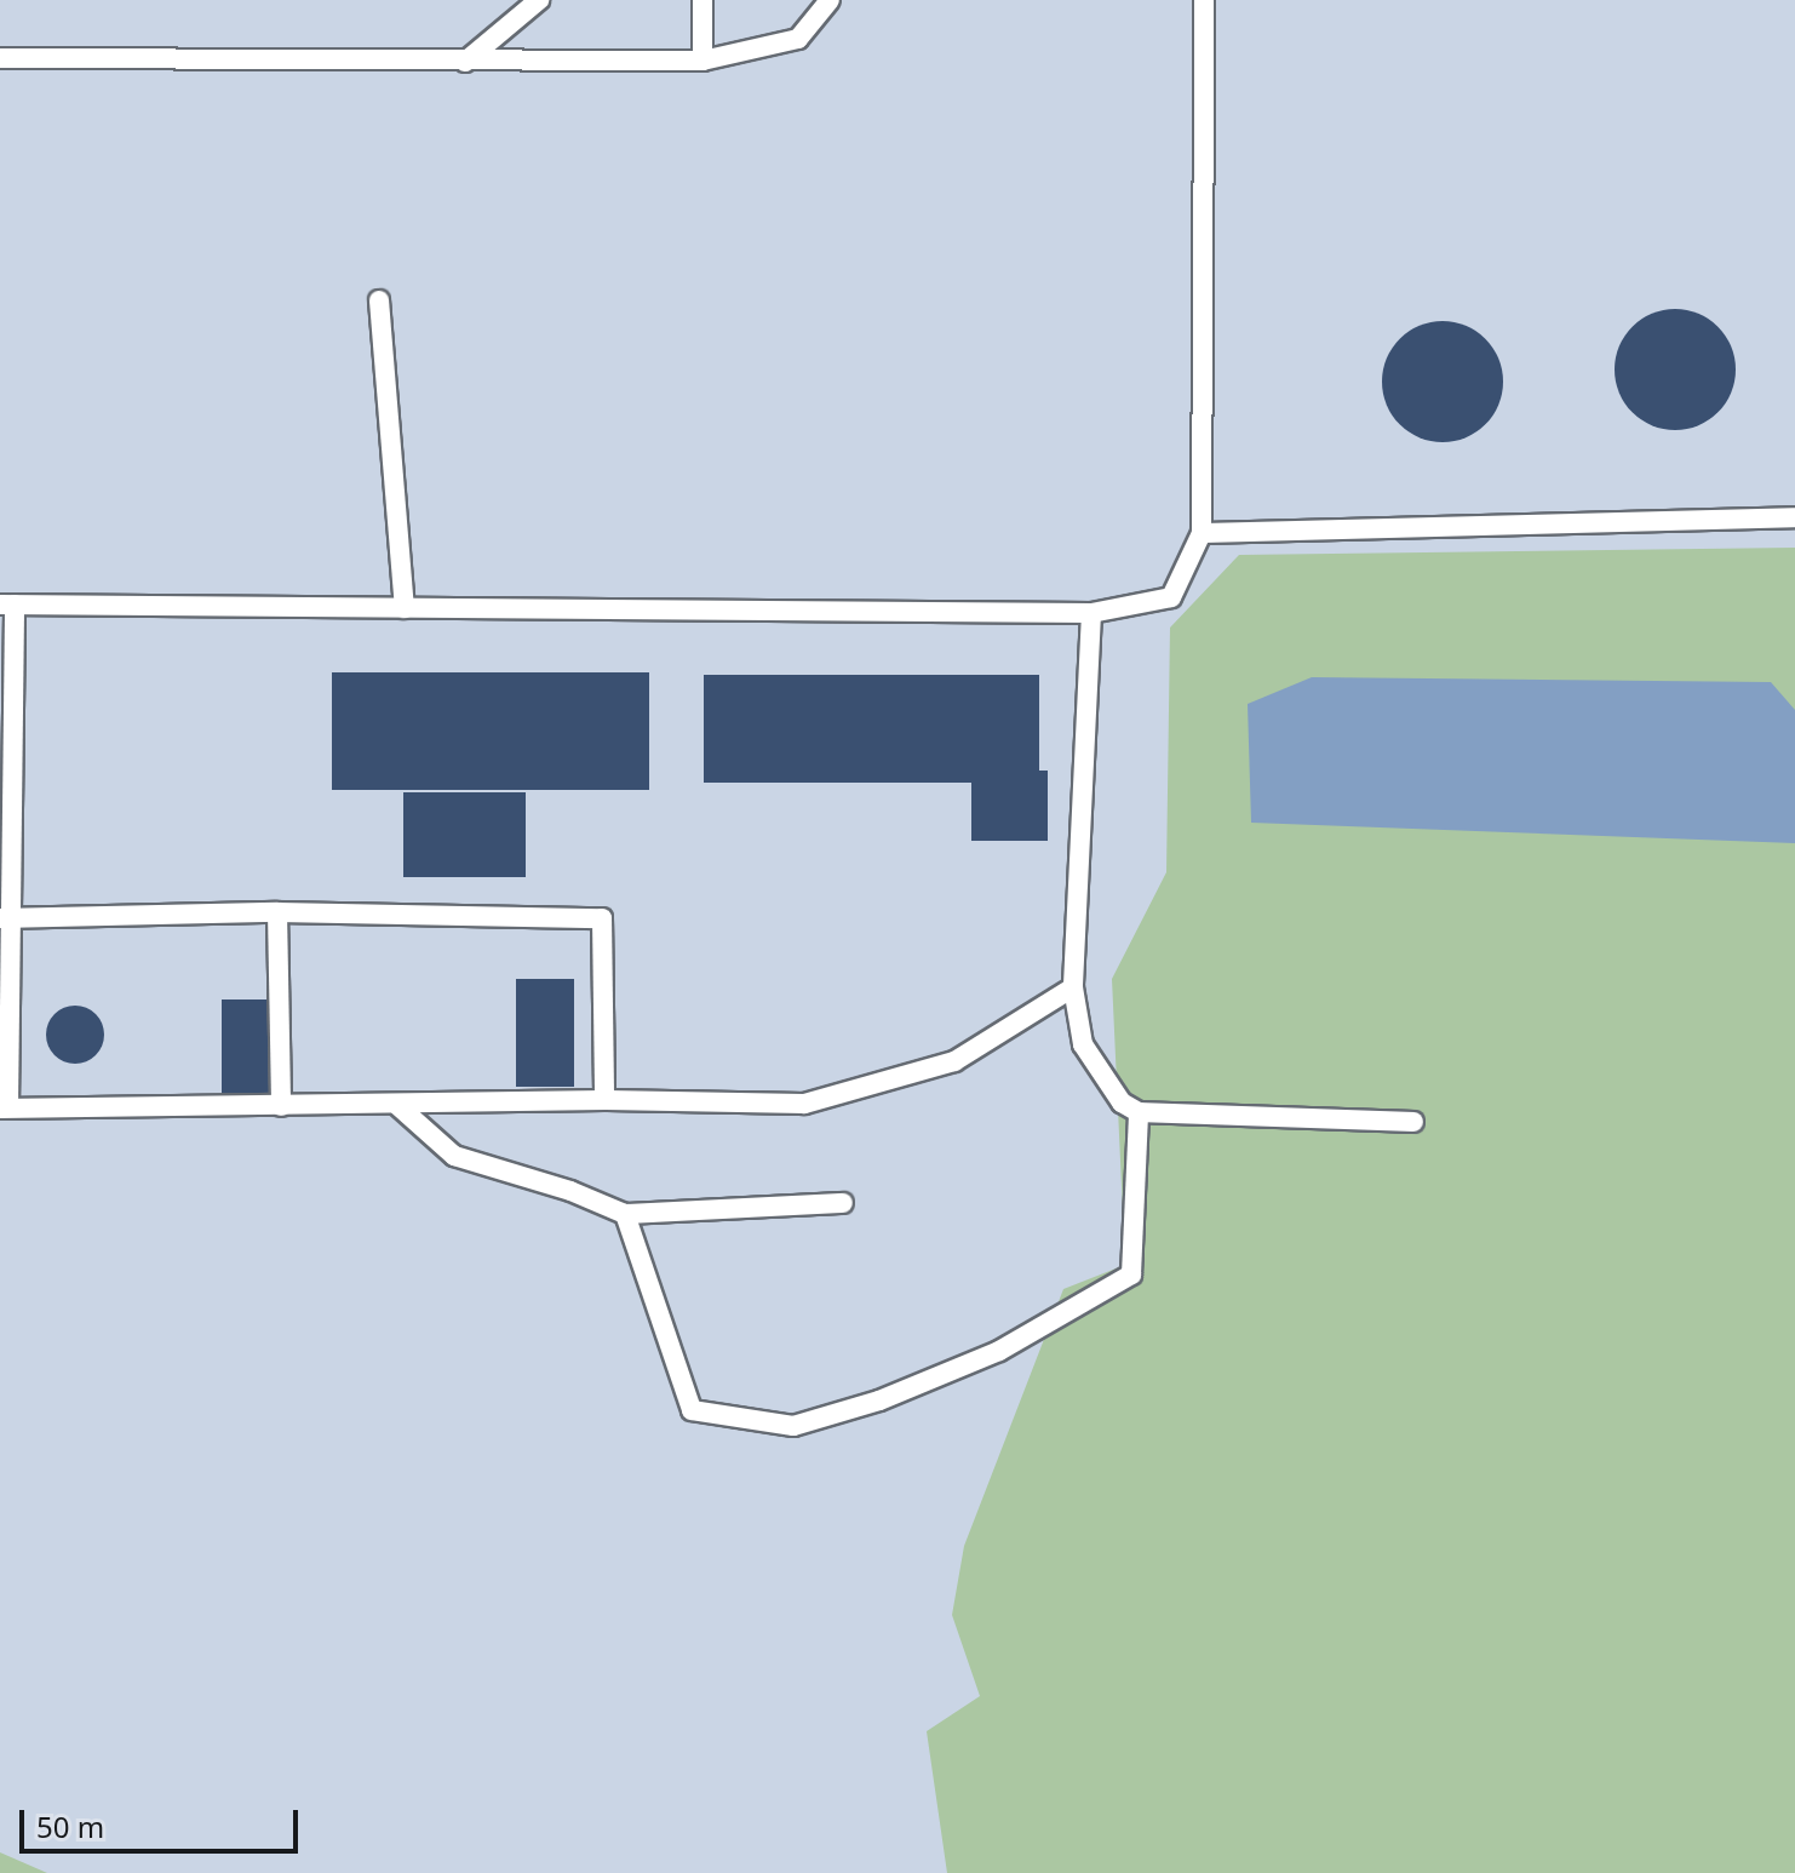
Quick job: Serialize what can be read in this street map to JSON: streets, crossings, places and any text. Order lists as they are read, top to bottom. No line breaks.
{"scale_bar":"50 m"}
